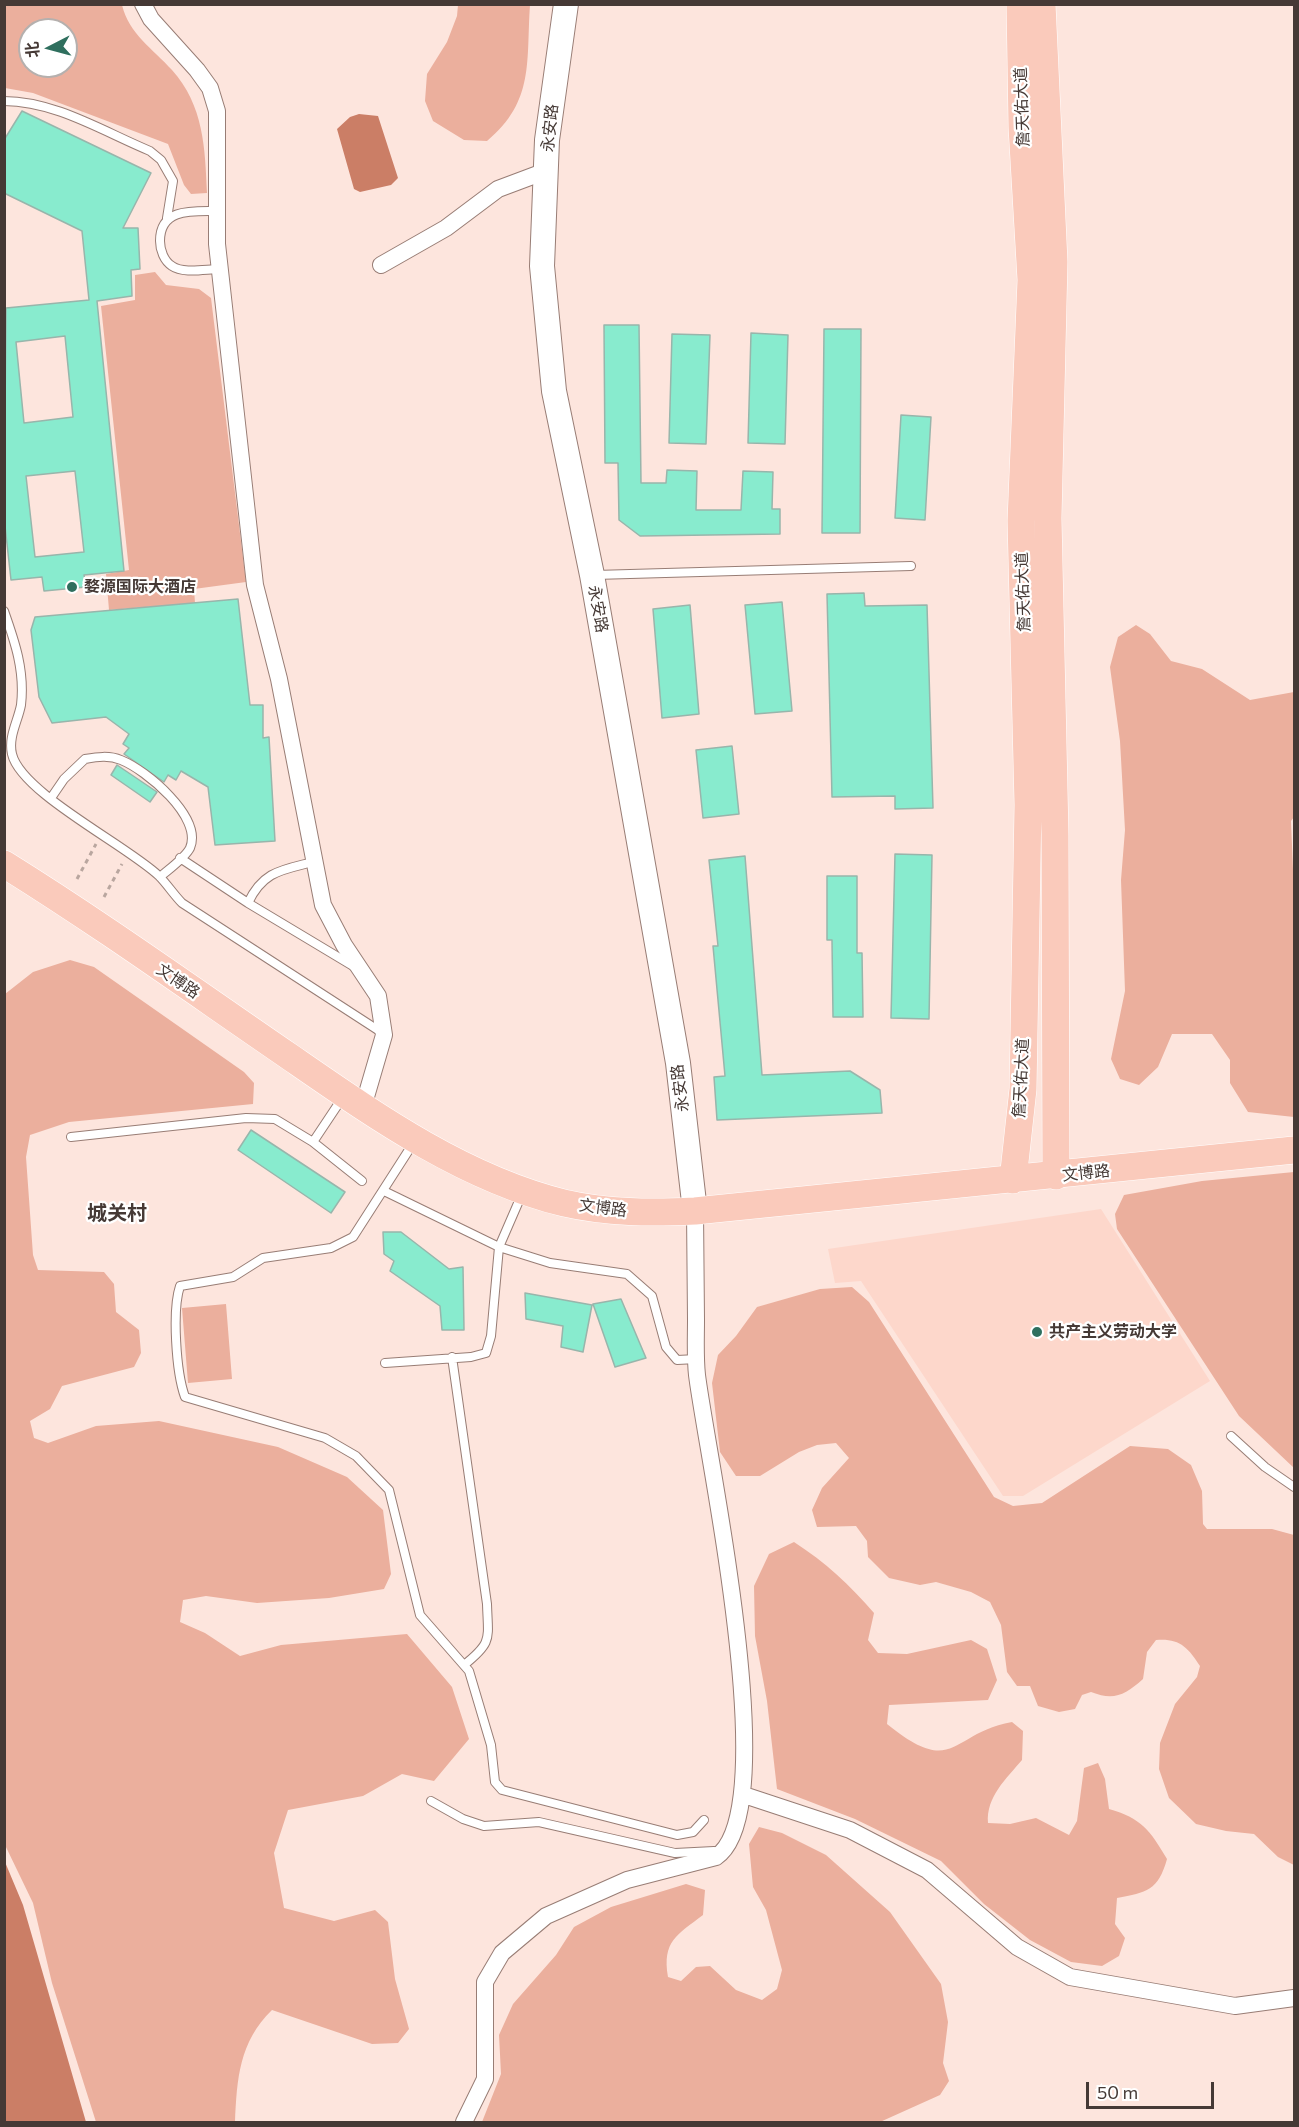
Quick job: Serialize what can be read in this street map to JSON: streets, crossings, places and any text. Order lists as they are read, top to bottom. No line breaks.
{"streets":{"main road":["詹天佑大道","文博路"],"street":["永安路"]},"crossings":[["詹天佑大道","文博路"],["永安路","文博路"]],"districts":["城关村"],"places":["婺源国际大酒店","共产主义劳动大学"],"scale_bar":"50 m","north":"left"}
